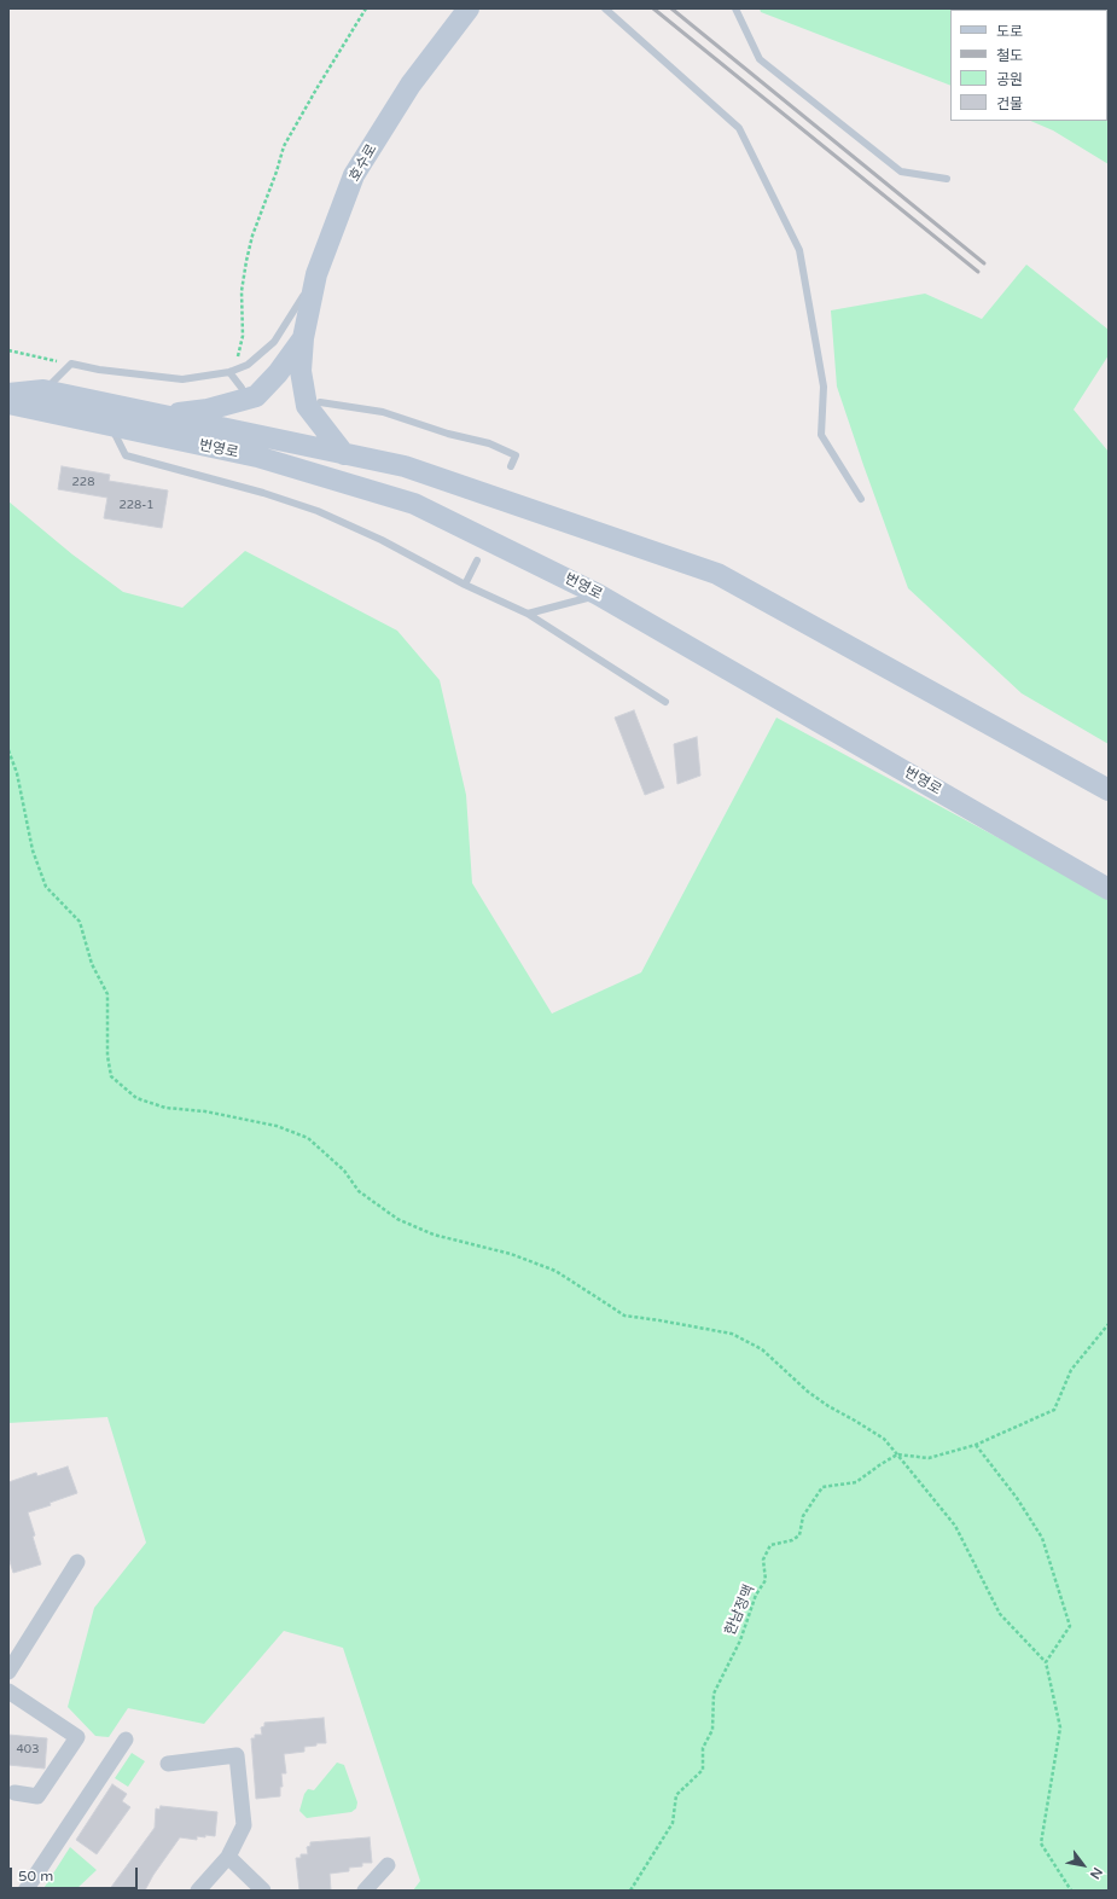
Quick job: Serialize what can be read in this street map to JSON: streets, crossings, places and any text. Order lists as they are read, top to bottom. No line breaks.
{"streets":{"street":["호수로","번영로"],"path":["한남정맥"]},"crossings":[["호수로","번영로"]],"house_numbers":["228","228-1","403"],"legend":["도로","철도","공원","건물"],"scale_bar":"50 m","north":"bottom right"}
